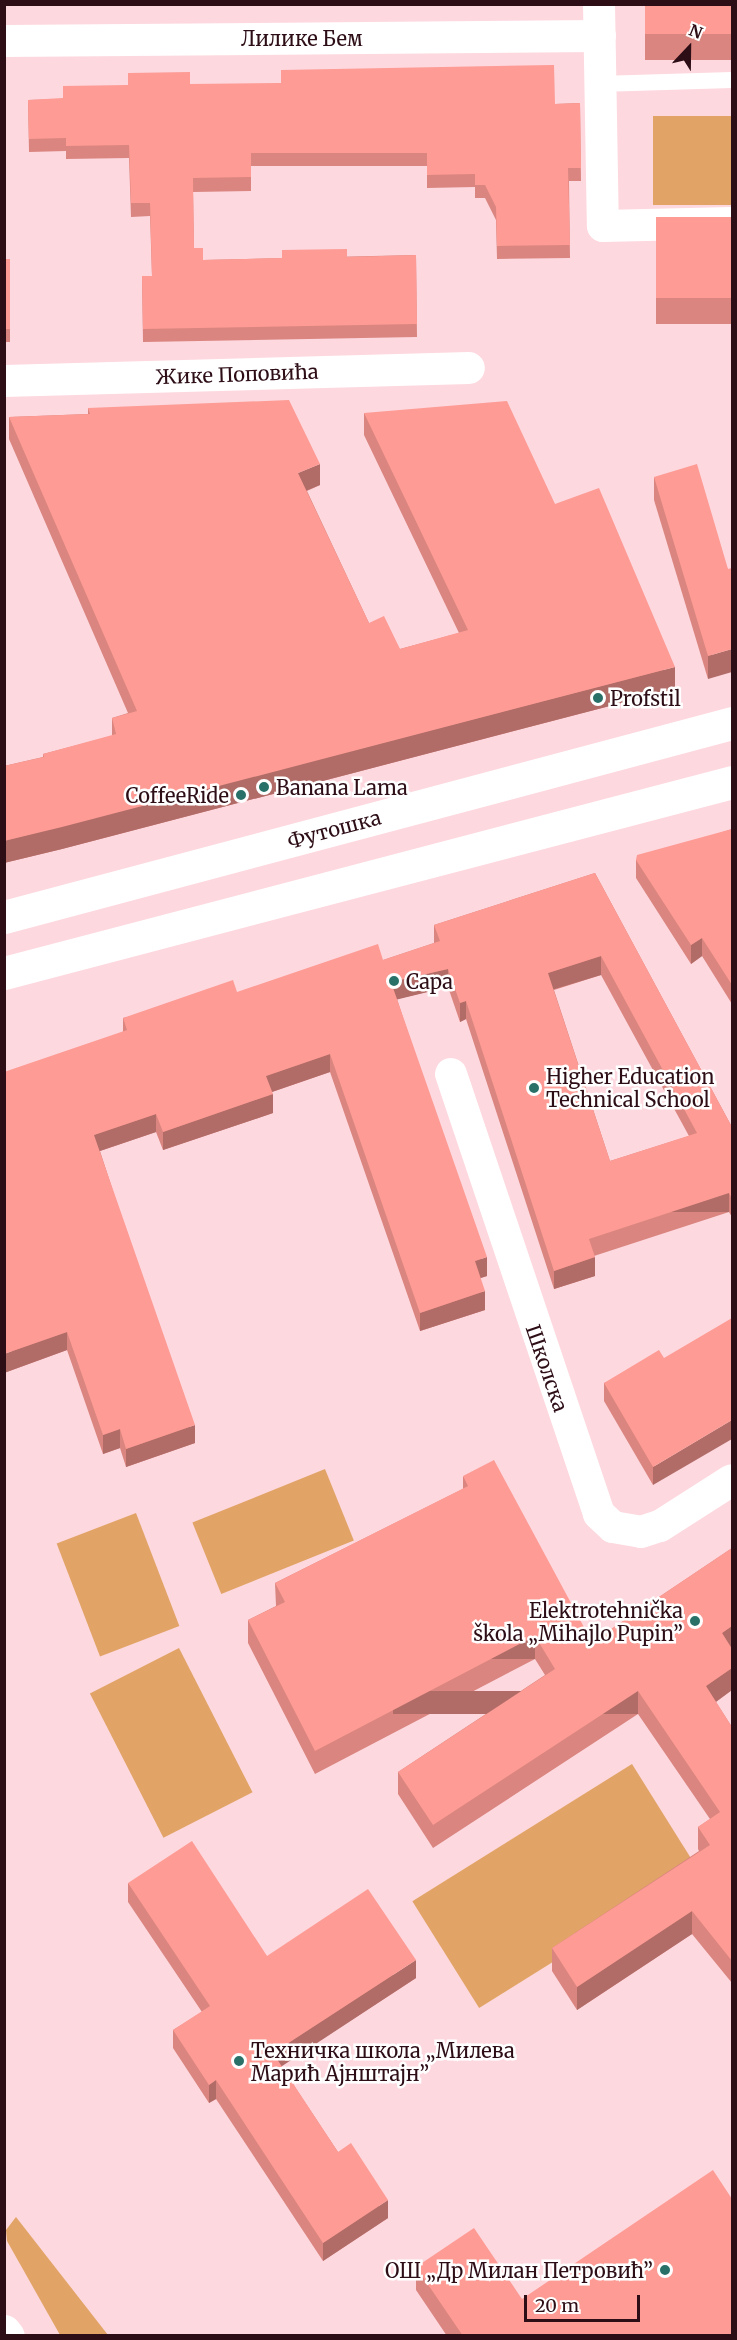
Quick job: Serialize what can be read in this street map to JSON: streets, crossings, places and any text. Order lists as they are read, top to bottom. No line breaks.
{"streets":{"main road":["Футошка"],"street":["Лилике Бем","Жике Поповића","Школска"]},"places":["Profstil","Banana Lama","CoffeeRide","Сара","Higher Education Technical School","Elektrotehnička škola „Mihajlo Pupin”","Техничка школа „Милева Марић Ајнштајн”","ОШ „Др Милан Петровић”"],"scale_bar":"20 m","north":"top"}
